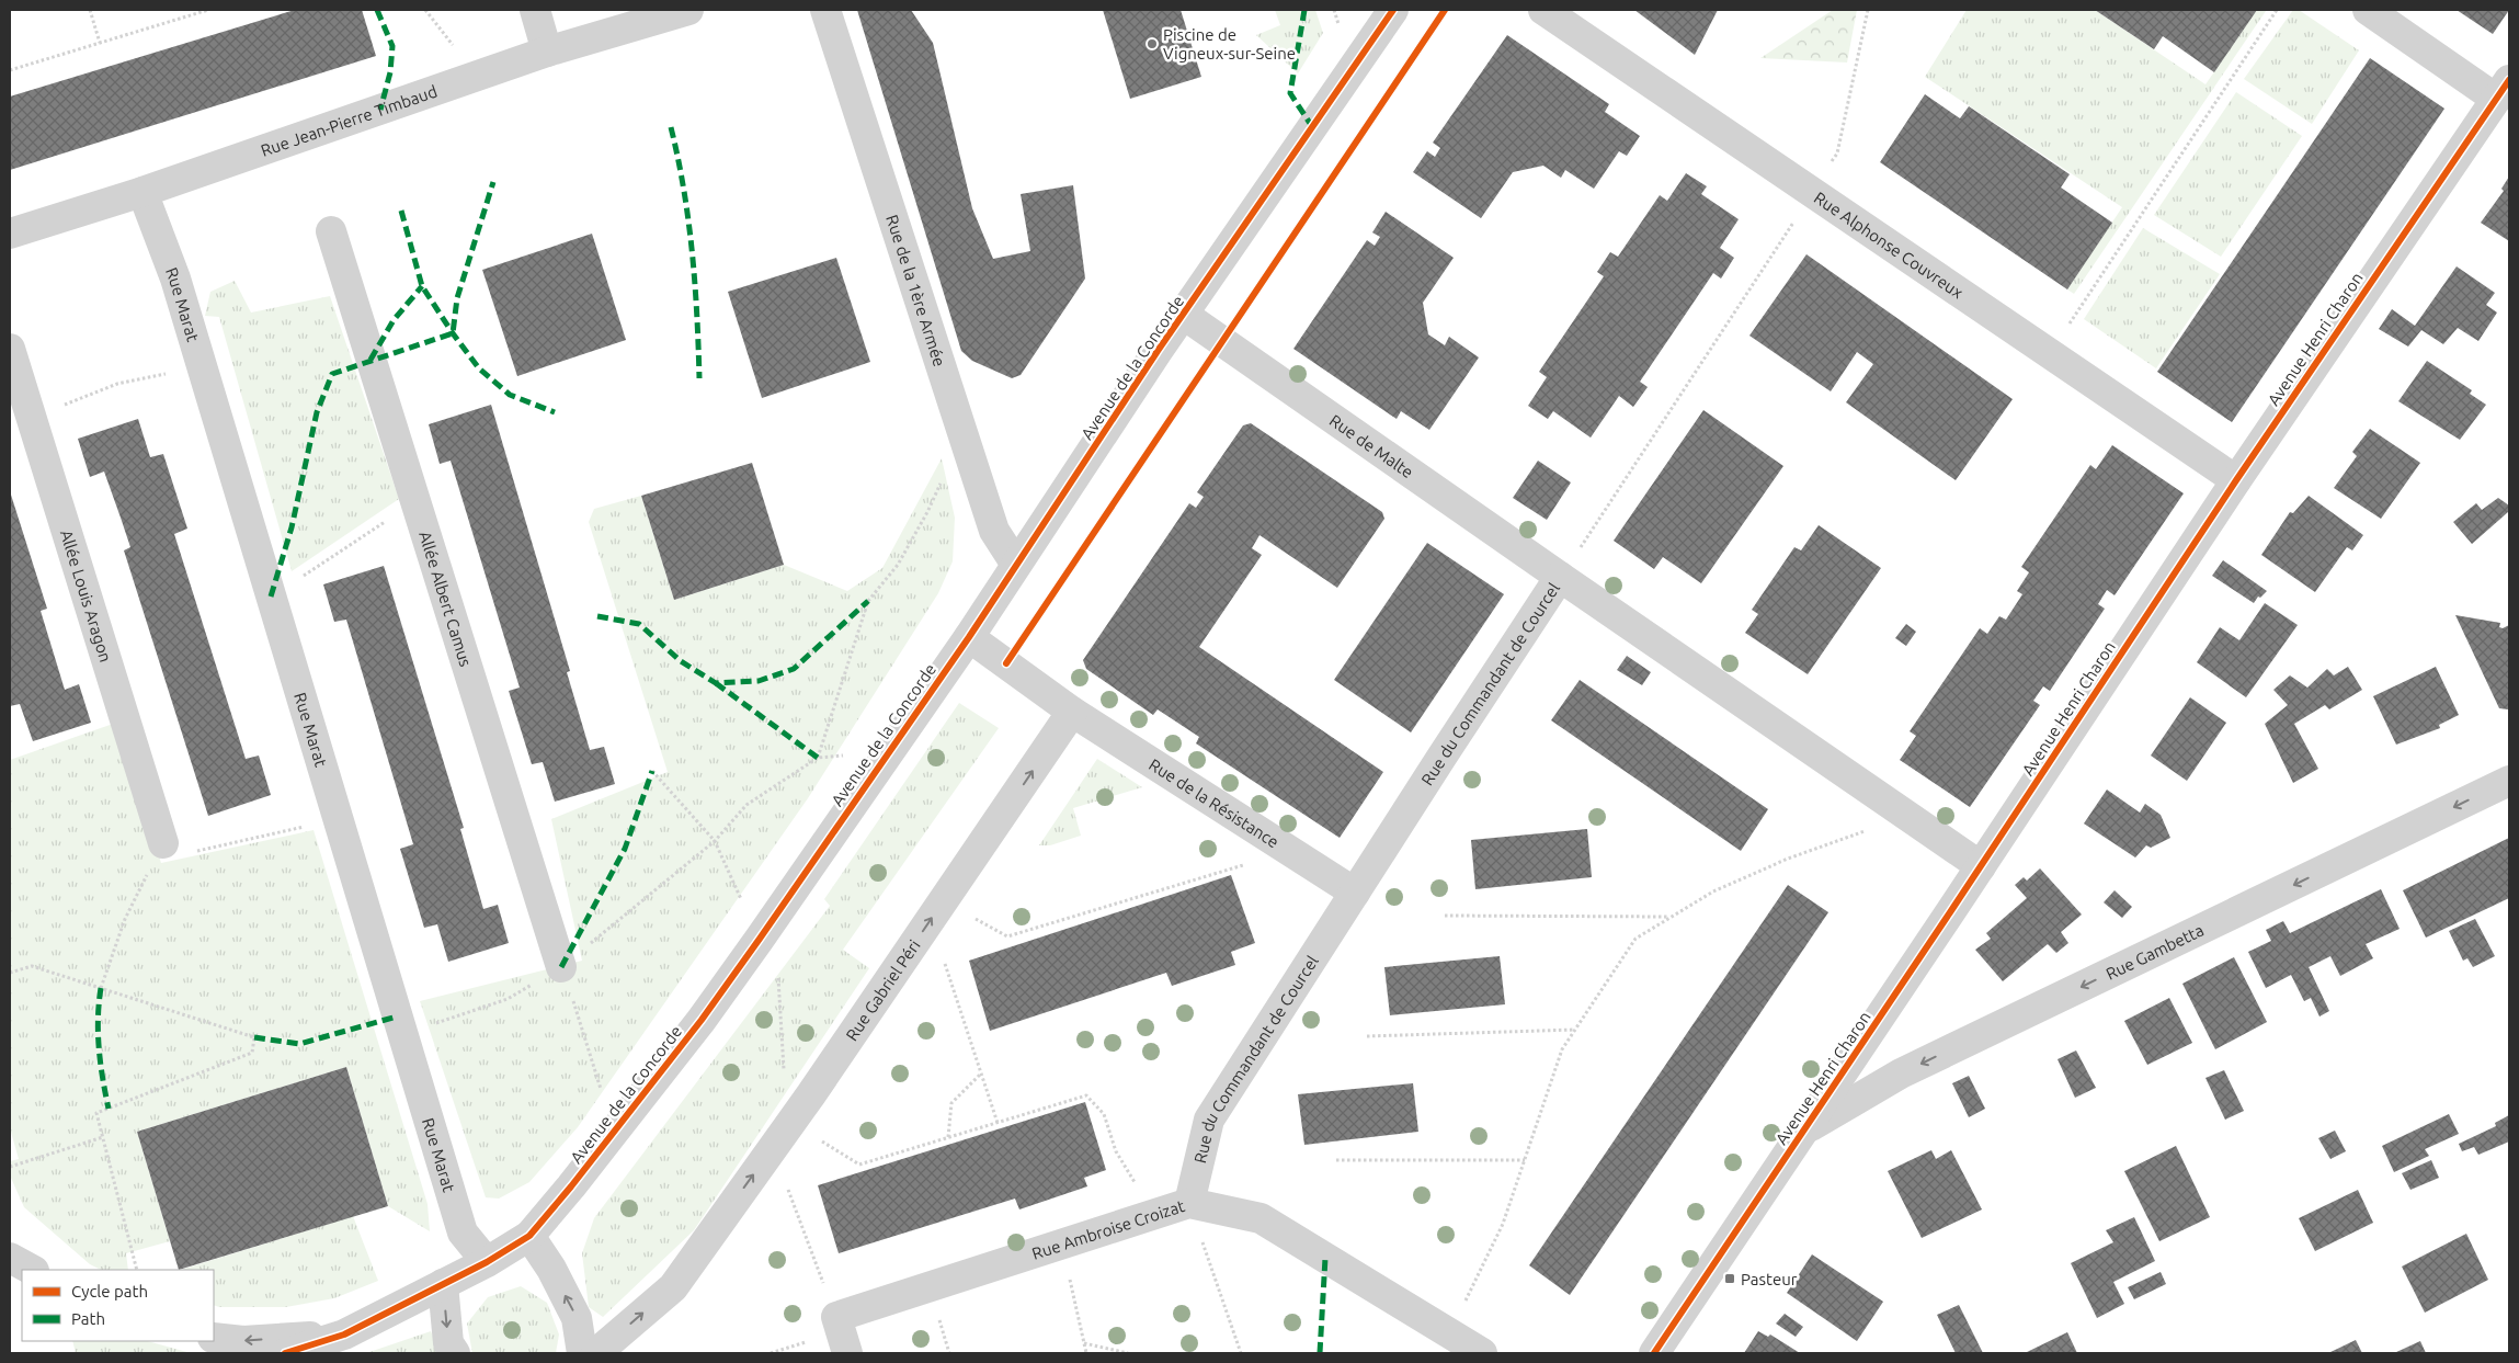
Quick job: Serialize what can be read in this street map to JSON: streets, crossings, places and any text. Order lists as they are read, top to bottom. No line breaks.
{"streets":{"street":["Rue Jean-Pierre Timbaud","Rue Alphonse Couvreux","Rue de la 1ère Armée","Rue Marat","Avenue Henri Charon","Avenue de la Concorde","Rue de Malte","Allée Louis Aragon","Allée Albert Camus","Rue du Commandant de Courcel","Rue de la Résistance","Rue Gambetta","Rue Gabriel Péri","Rue Ambroise Croizat"]},"crossings":[["Rue Jean-Pierre Timbaud","Rue Marat"],["Rue Alphonse Couvreux","Avenue Henri Charon"],["Rue de la 1ère Armée","Avenue de la Concorde"],["Rue Marat","Avenue de la Concorde"],["Avenue Henri Charon","Rue du Commandant de Courcel"],["Avenue Henri Charon","Rue Gambetta"],["Avenue de la Concorde","Rue de Malte"],["Rue de Malte","Rue du Commandant de Courcel"],["Rue du Commandant de Courcel","Rue de la Résistance"],["Rue du Commandant de Courcel","Rue Ambroise Croizat"],["Rue de la Résistance","Rue Gabriel Péri"]],"one_way":["Rue Gambetta","Rue Gabriel Péri"],"places":{"other":["Piscine de Vigneux-sur-Seine"],"transit":["Pasteur"]},"legend":["Cycle path","Path"]}
